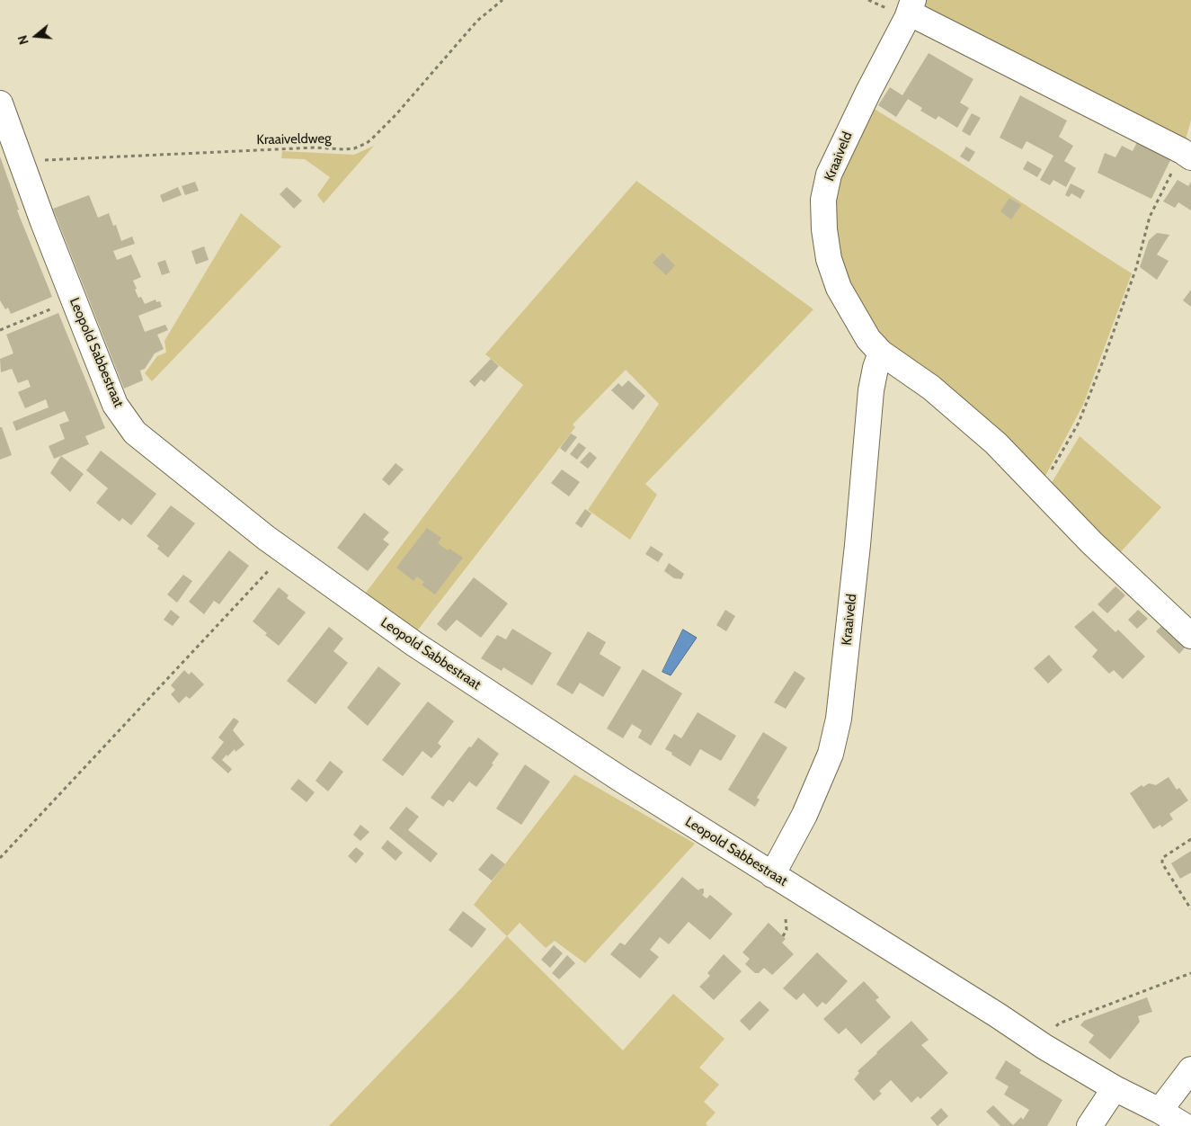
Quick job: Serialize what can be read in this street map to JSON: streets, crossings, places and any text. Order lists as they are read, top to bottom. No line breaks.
{"streets":{"street":["Kraaiveld","Leopold Sabbestraat"],"path":["Kraaiveldweg"]},"crossings":[["Kraaiveldweg","Leopold Sabbestraat"],["Kraaiveld","Leopold Sabbestraat"]],"north":"left"}
